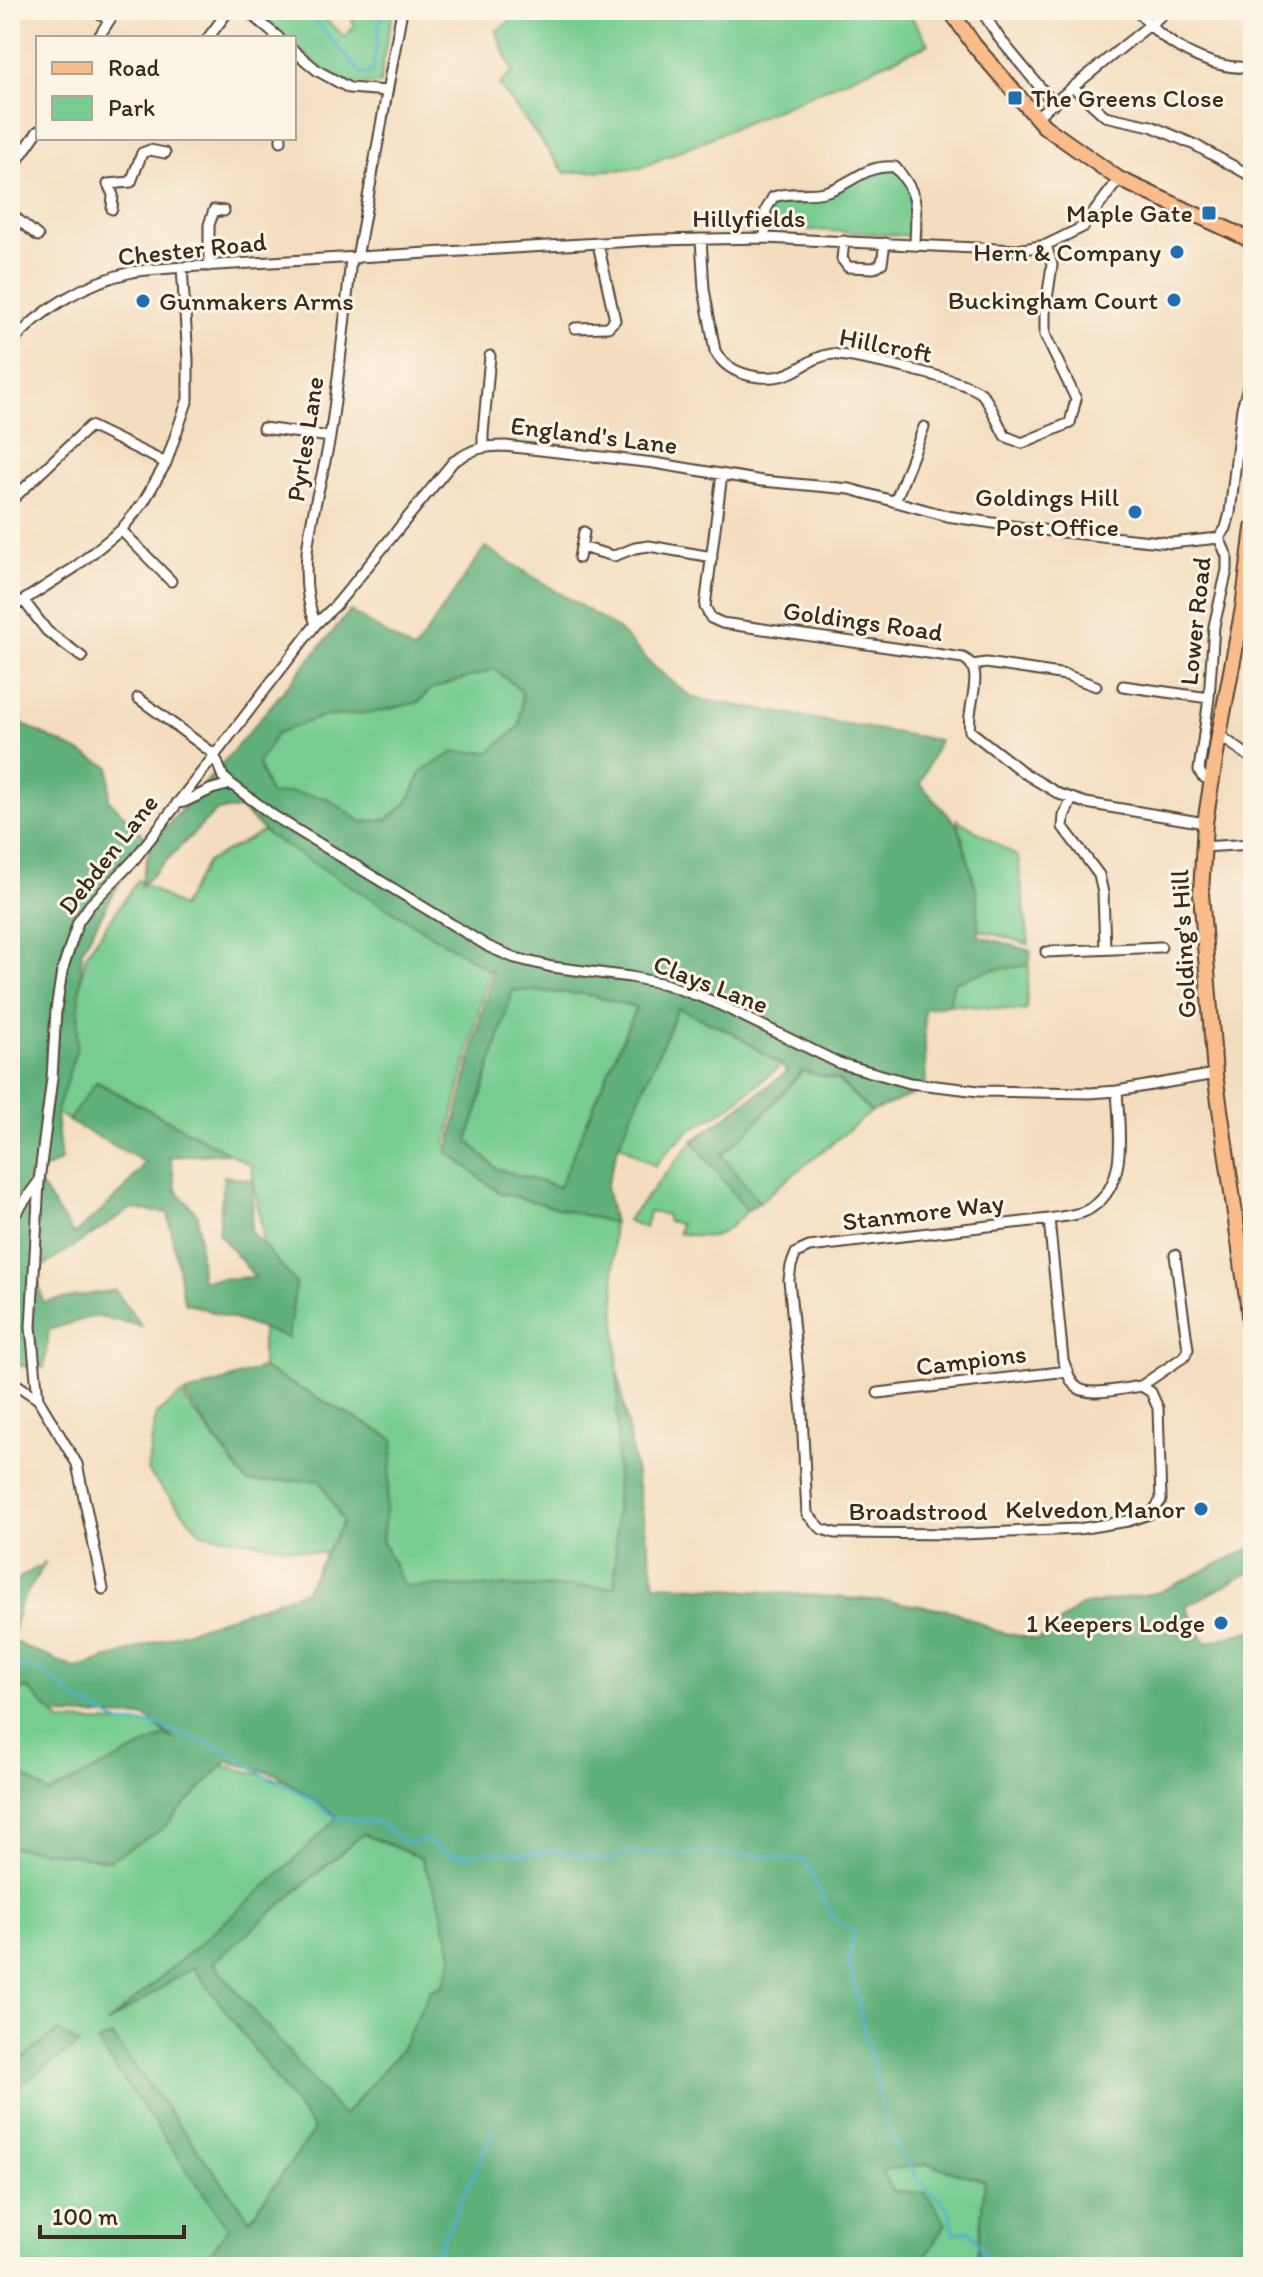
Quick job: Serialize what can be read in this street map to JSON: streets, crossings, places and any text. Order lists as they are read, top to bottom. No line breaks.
{"streets":{"main road":["Golding's Hill"],"street":["Hillyfields","Chester Road","Hillcroft","England's Lane","Pyrles Lane","Goldings Road","Lower Road","Debden Lane","Clays Lane","Stanmore Way","Campions","Broadstrood"]},"crossings":[["Hillyfields","Chester Road"],["Hillyfields","Hillcroft"],["Hillyfields","Pyrles Lane"],["Chester Road","Pyrles Lane"],["England's Lane","Pyrles Lane"],["England's Lane","Goldings Road"],["England's Lane","Lower Road"],["England's Lane","Debden Lane"],["England's Lane","Clays Lane"],["Goldings Road","Golding's Hill"],["Lower Road","Golding's Hill"],["Debden Lane","Clays Lane"],["Golding's Hill","Clays Lane"],["Clays Lane","Stanmore Way"],["Stanmore Way","Broadstrood"]],"places":{"transit":["The Greens Close","Maple Gate"],"other":["Hern & Company","Buckingham Court","Gunmakers Arms","Goldings Hill Post Office","Kelvedon Manor","1 Keepers Lodge"]},"legend":["Road","Park"],"scale_bar":"100 m"}
